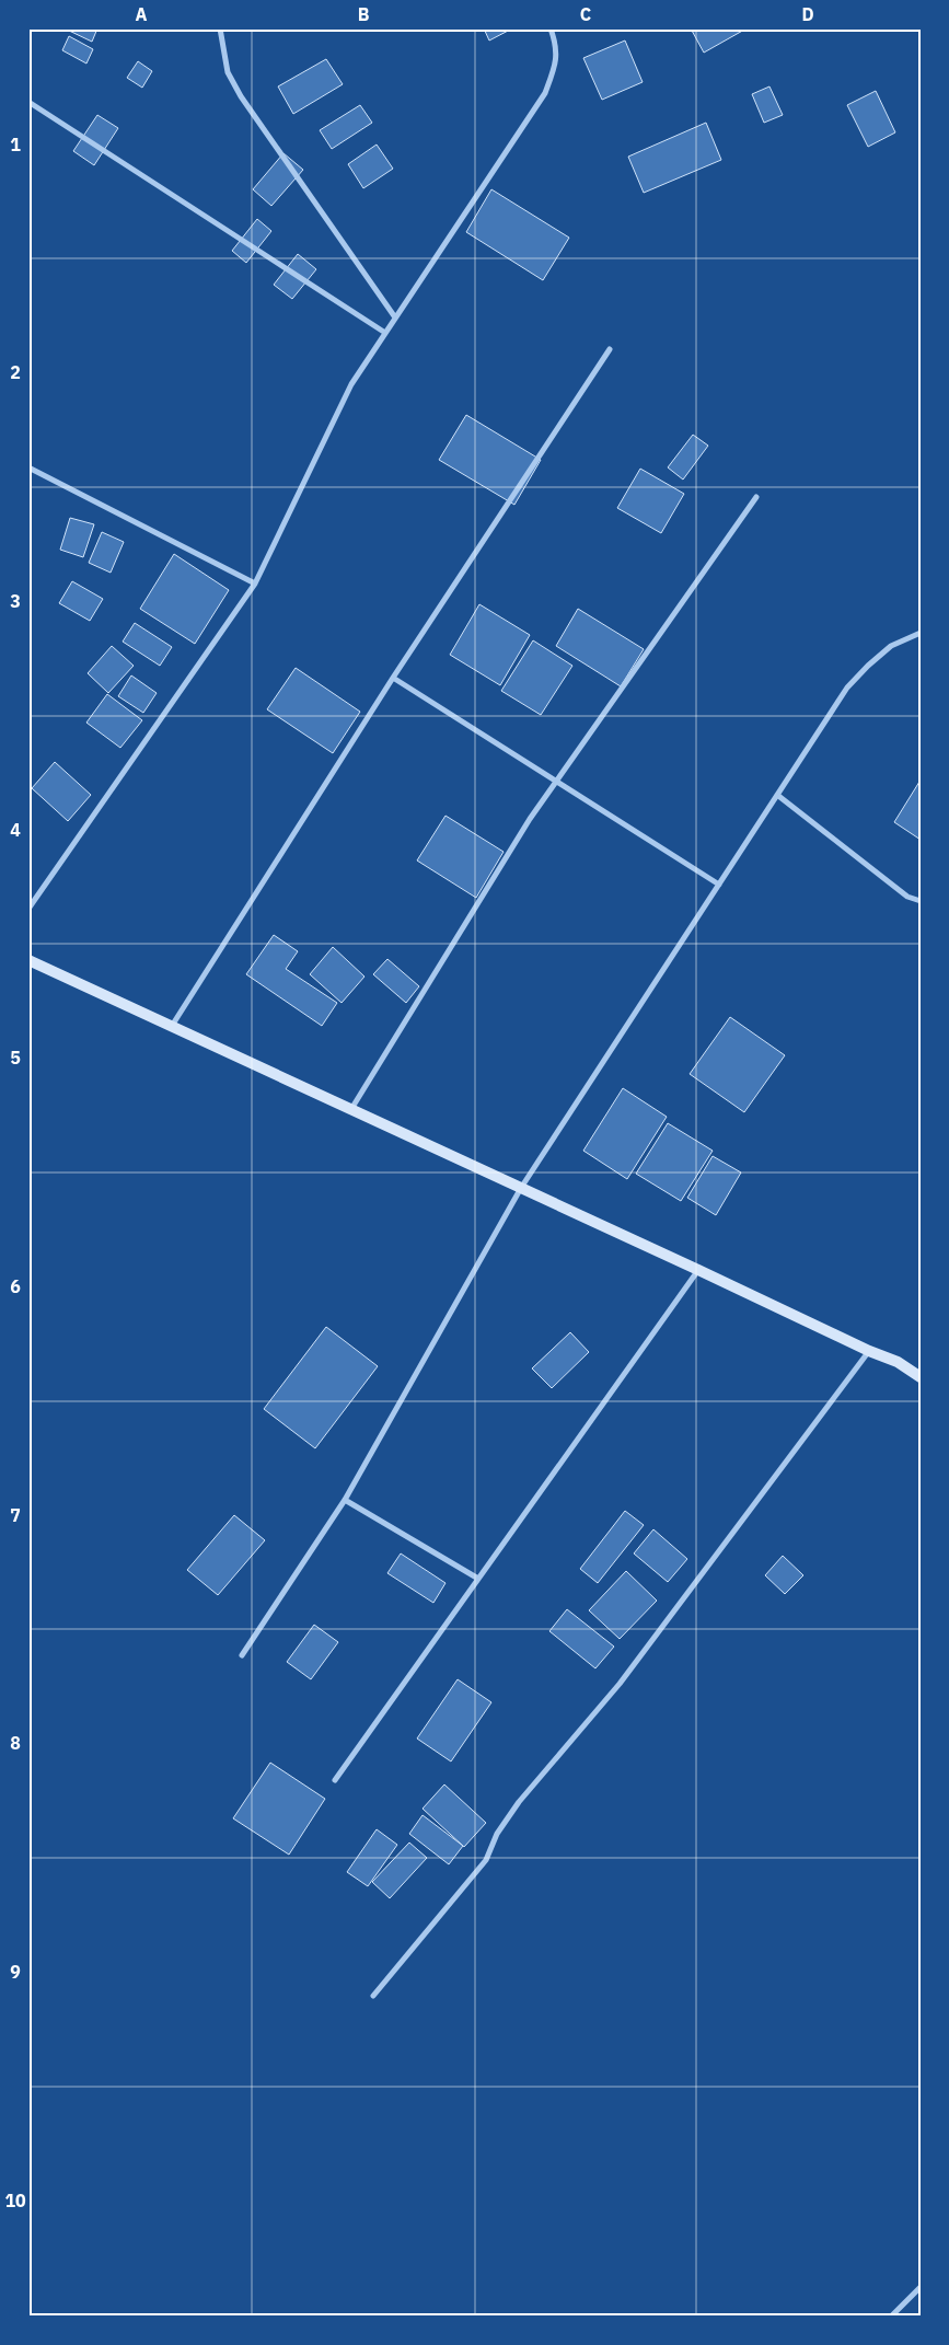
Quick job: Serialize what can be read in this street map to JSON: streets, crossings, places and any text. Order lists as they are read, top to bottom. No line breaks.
{"grid":{"columns":["A","B","C","D"],"rows":["1","2","3","4","5","6","7","8","9","10"]}}
